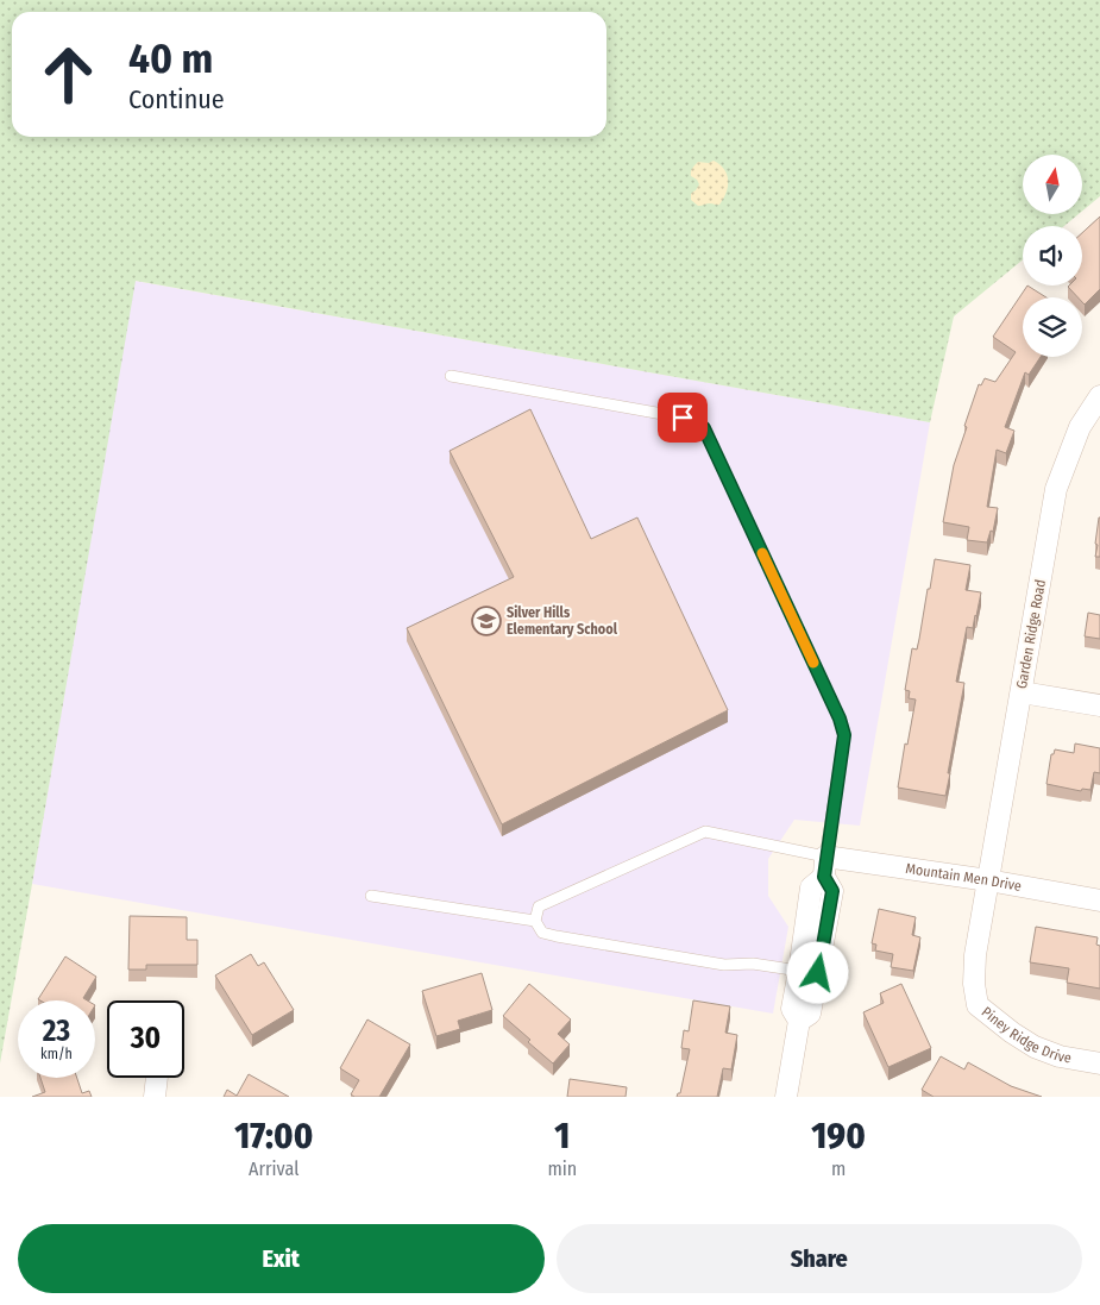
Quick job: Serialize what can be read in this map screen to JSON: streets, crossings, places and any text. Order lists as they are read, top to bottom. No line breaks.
{"streets":{"street":["Garden Ridge Road","Mountain Men Drive","Piney Ridge Drive"]},"crossings":[["Garden Ridge Road","Mountain Men Drive"],["Garden Ridge Road","Piney Ridge Drive"],["Mountain Men Drive","Piney Ridge Drive"]],"places":{"school or university":["Silver Hills Elementary School"]},"north":"top","page":{"turn":["40 m","Continue"],"speed":"23 km/h","limit":"30","eta":["17:00","Arrival","1","min","190","m"],"buttons":["Exit","Share"]}}
